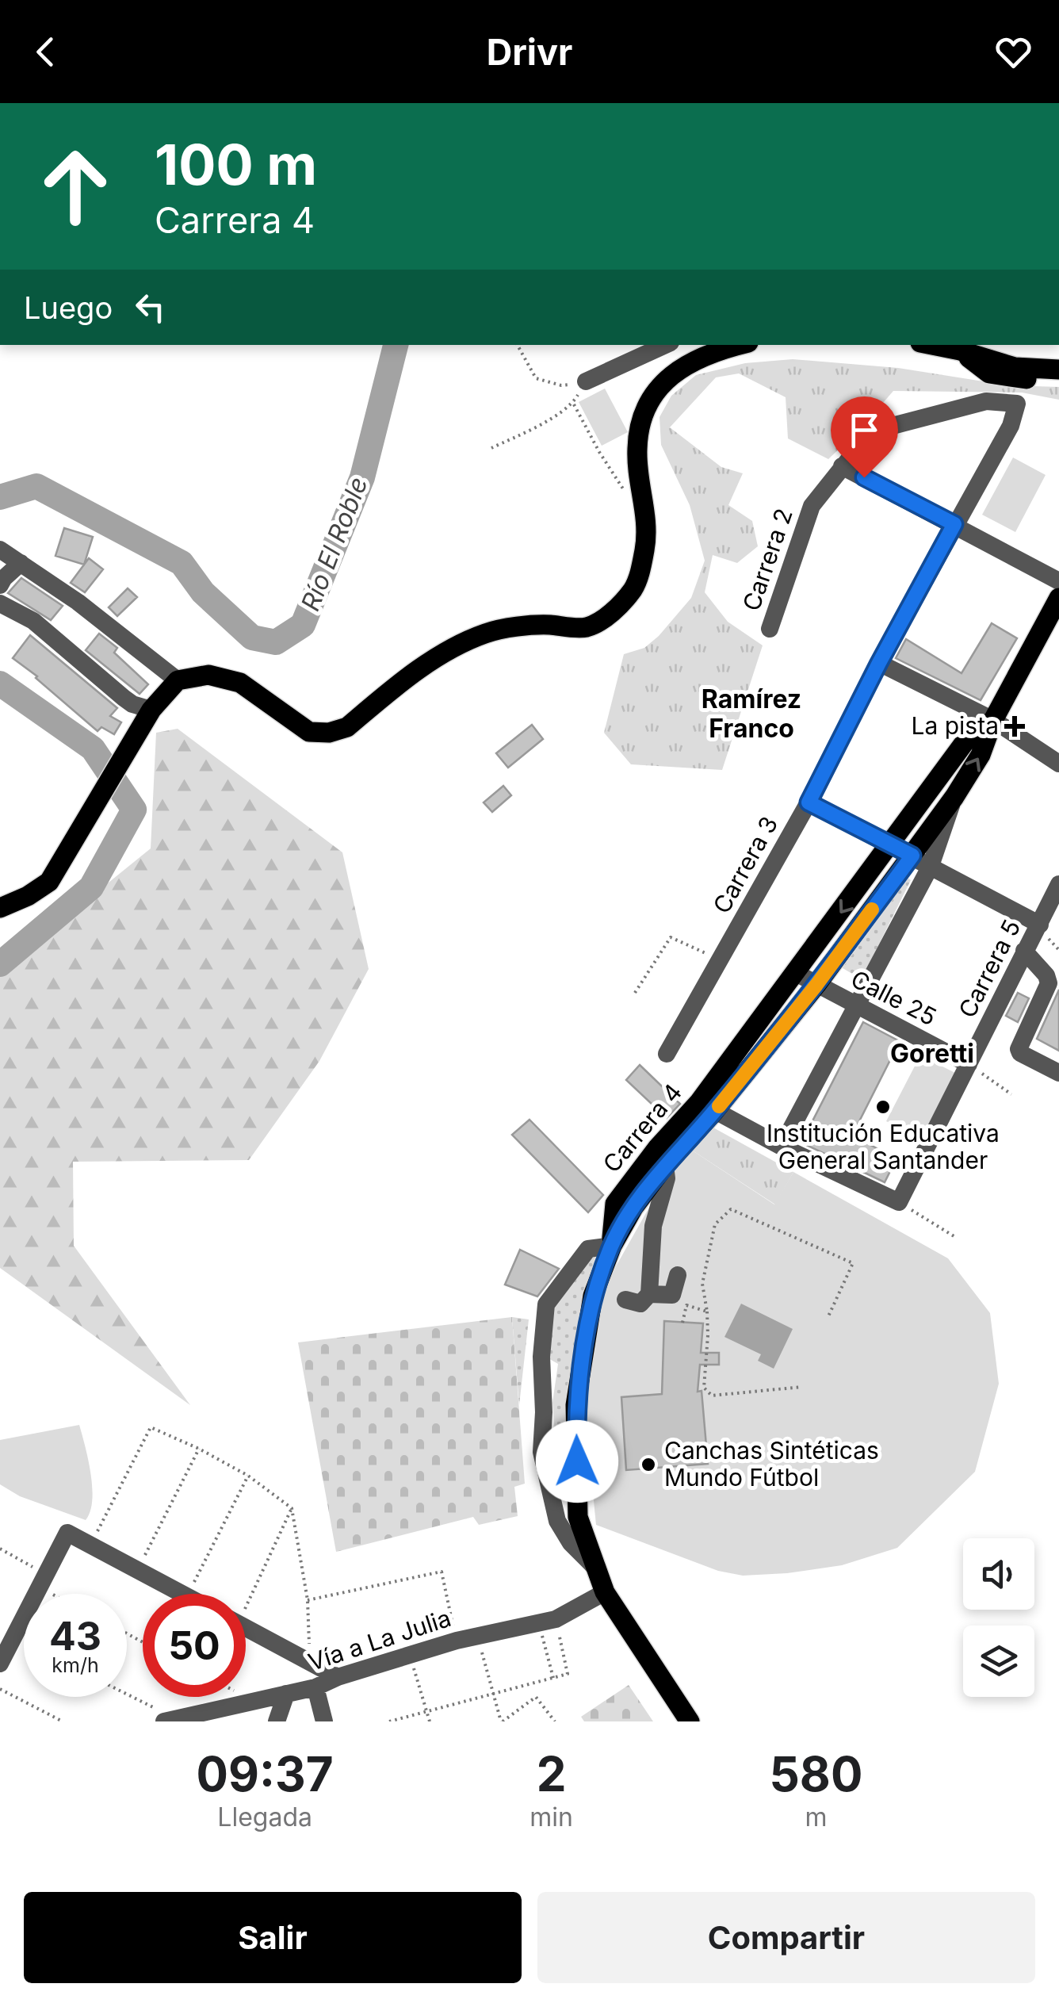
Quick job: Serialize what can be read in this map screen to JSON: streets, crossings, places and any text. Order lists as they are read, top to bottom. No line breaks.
{"streets":{"main road":["Carrera 4"],"street":["Carrera 2","Carrera 3","Carrera 5","Calle 25","Vía a La Julia"]},"crossings":[["Carrera 2","Carrera 3"],["Carrera 5","Calle 25"],["Calle 25","Carrera 4"]],"districts":["Ramírez Franco","Goretti"],"water":["Río El Roble"],"places":{"health":["La pista"],"other":["Institución Educativa General Santander","Canchas Sintéticas Mundo Fútbol"]},"page":{"header":"Drivr","turn":["100 m","Carrera 4"],"then":"Luego","speed":"43 km/h","limit":"50","eta":["09:37","Llegada","2","min","580","m"],"buttons":["Salir","Compartir"]}}
